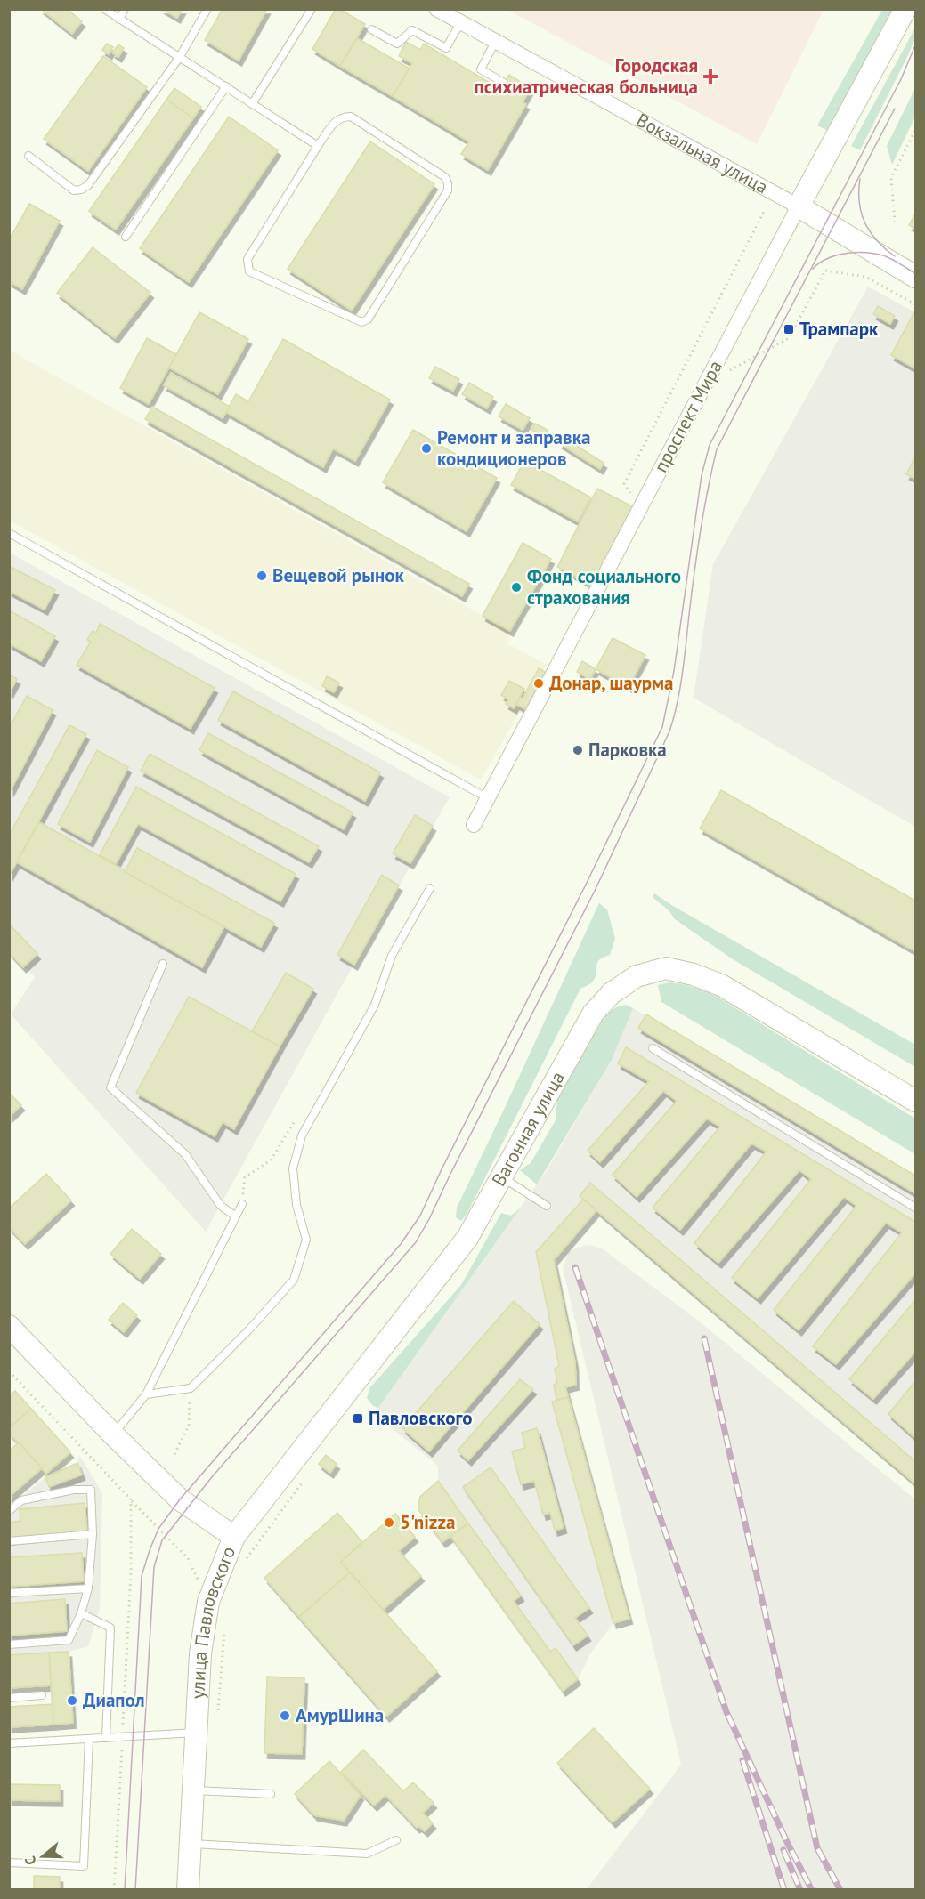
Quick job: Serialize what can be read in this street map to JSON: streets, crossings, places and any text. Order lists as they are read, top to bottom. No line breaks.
{"streets":{"street":["Вокзальная улица","проспект Мира","Вагонная улица","улица Павловского"]},"crossings":[["Вокзальная улица","проспект Мира"],["Вагонная улица","улица Павловского"]],"places":{"health":["Городская психиатрическая больница"],"transit":["Трампарк","Павловского"],"other":["Ремонт и заправка кондиционеров","Вещевой рынок","Фонд социального страхования","Донар, шаурма","Парковка","5'nizza","Диапол","АмурШина"]},"north":"left"}
